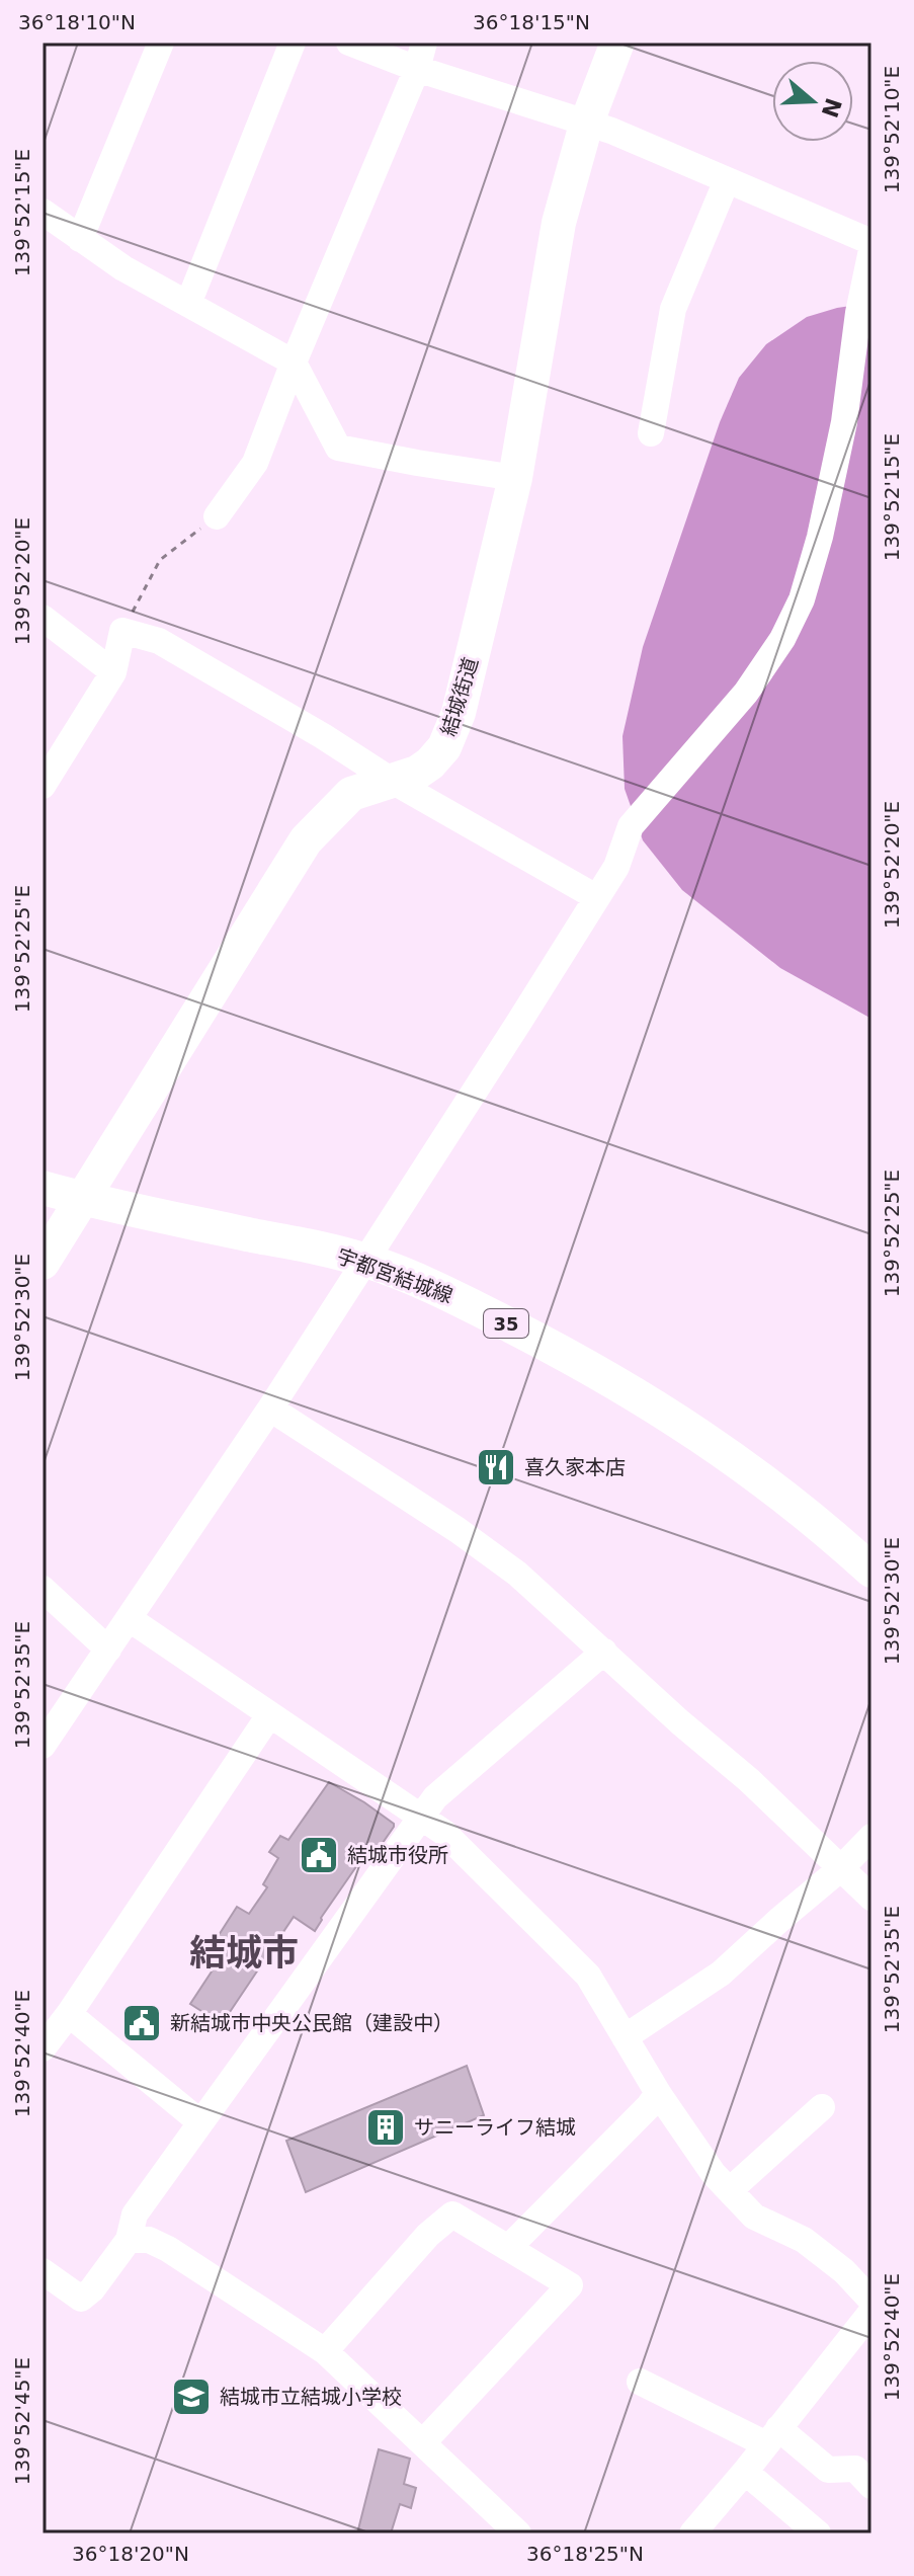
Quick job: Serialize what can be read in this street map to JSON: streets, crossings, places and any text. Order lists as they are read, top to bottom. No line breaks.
{"streets":{"main road":["結城街道","宇都宮結城線","35"]},"crossings":[["結城街道","宇都宮結城線"]],"districts":["結城市"],"places":{"restaurant":["喜久家本店"],"public building":["結城市役所","新結城市中央公民館（建設中）"],"building":["サニーライフ結城"],"school or university":["結城市立結城小学校"]},"north":"right","coordinates":["36°18'10\"N","36°18'15\"N","139°52'10\"E","139°52'15\"E","139°52'20\"E","139°52'25\"E","139°52'30\"E","139°52'35\"E","139°52'40\"E","139°52'45\"E","36°18'20\"N","36°18'25\"N"]}
